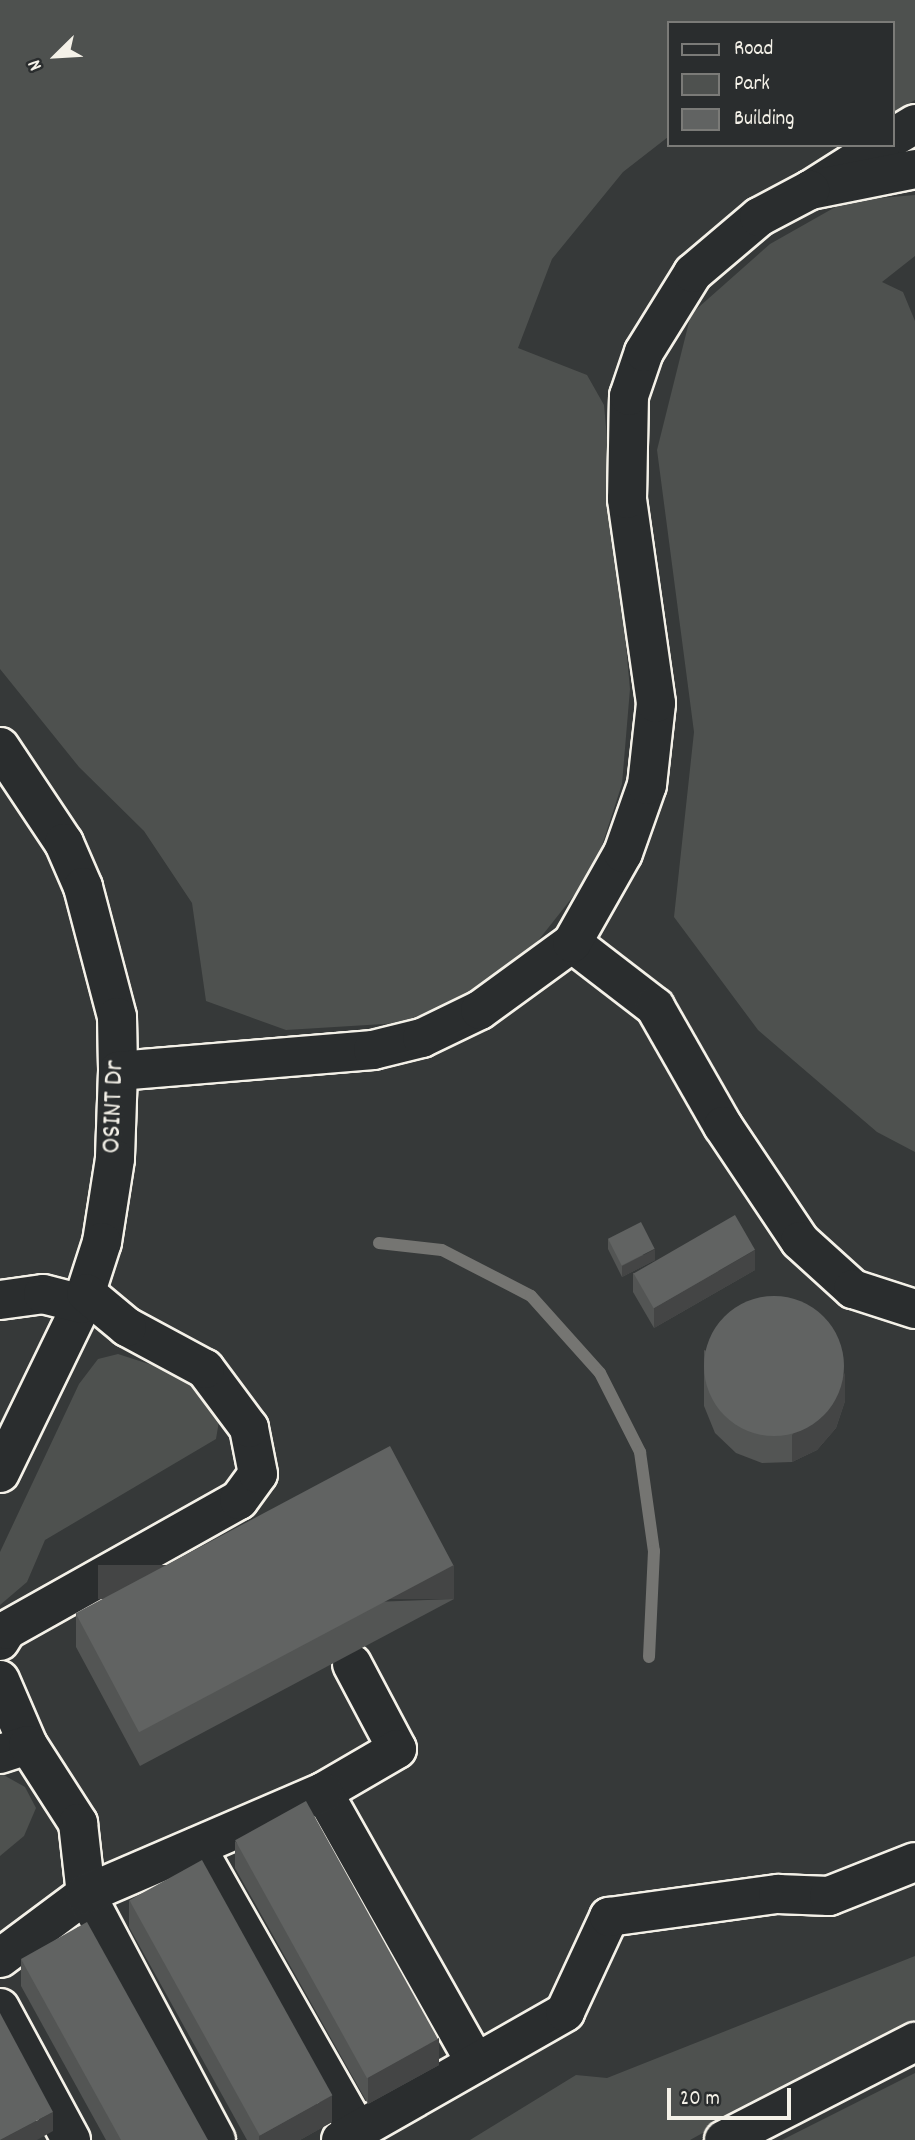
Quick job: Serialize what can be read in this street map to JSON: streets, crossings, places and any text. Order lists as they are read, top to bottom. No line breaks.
{"streets":{"street":["OSINT Dr"]},"legend":["Road","Park","Building"],"scale_bar":"20 m","north":"bottom left"}
